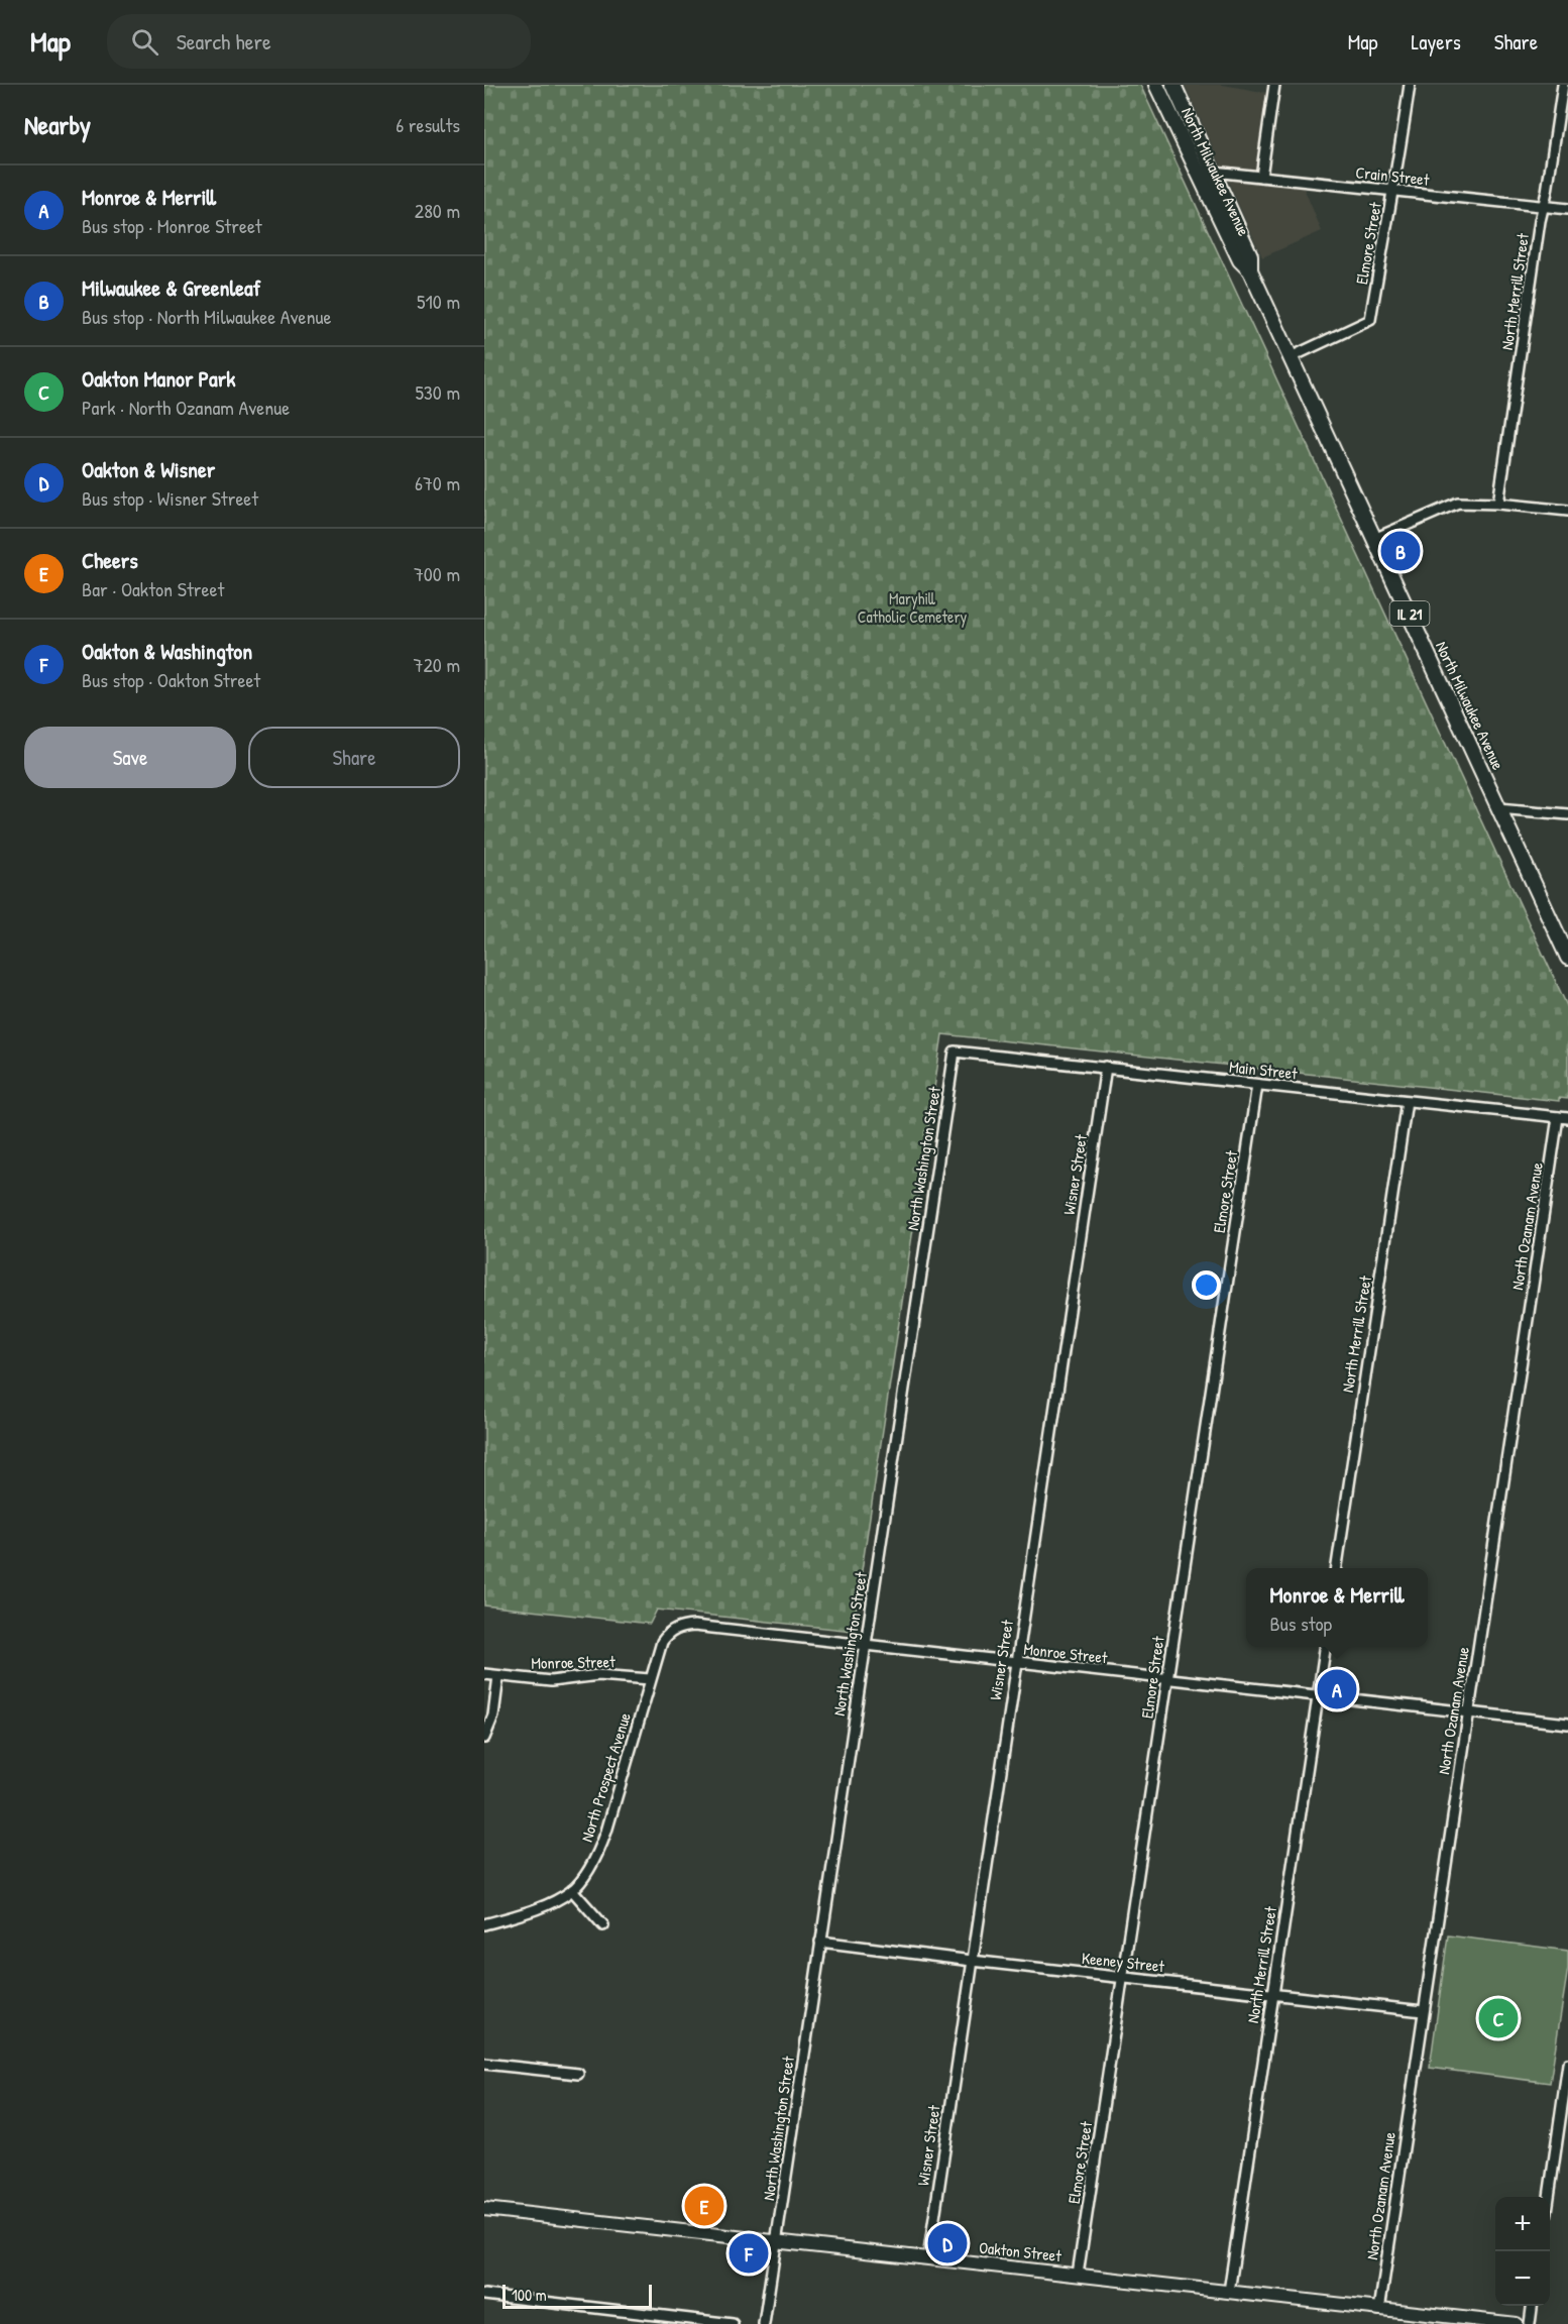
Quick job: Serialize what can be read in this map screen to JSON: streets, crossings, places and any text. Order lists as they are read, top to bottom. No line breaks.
{"streets":{"main road":["North Milwaukee Avenue","IL 21","Oakton Street"],"street":["Crain Street","Elmore Street","North Merrill Street","Main Street","North Washington Street","Wisner Street","North Ozanam Avenue","Monroe Street","North Prospect Avenue","Keeney Street"]},"crossings":[["North Milwaukee Avenue","Crain Street"],["North Milwaukee Avenue","Elmore Street"],["Crain Street","Elmore Street"],["Crain Street","North Merrill Street"],["Elmore Street","Main Street"],["Elmore Street","Monroe Street"],["Elmore Street","Keeney Street"],["Elmore Street","Oakton Street"],["North Merrill Street","Main Street"],["North Merrill Street","Monroe Street"],["North Merrill Street","Keeney Street"],["North Merrill Street","Oakton Street"],["Main Street","North Washington Street"],["Main Street","Wisner Street"],["Main Street","North Ozanam Avenue"],["North Washington Street","Monroe Street"],["North Washington Street","Keeney Street"],["North Washington Street","Oakton Street"],["Wisner Street","Monroe Street"],["Wisner Street","Keeney Street"],["Wisner Street","Oakton Street"],["North Ozanam Avenue","Monroe Street"],["North Ozanam Avenue","Keeney Street"],["North Ozanam Avenue","Oakton Street"],["Monroe Street","North Prospect Avenue"]],"parks":["Maryhill Catholic Cemetery"],"scale_bar":"100 m","page":{"header":"Map","search":"Search here","nav":["Map","Layers","Share"],"heading":["Nearby","6 results"],"list":[{"mark":"A","name":"Monroe & Merrill","note":"Bus stop · Monroe Street","value":"280 m"},{"mark":"B","name":"Milwaukee & Greenleaf","note":"Bus stop · North Milwaukee Avenue","value":"510 m"},{"mark":"C","name":"Oakton Manor Park","note":"Park · North Ozanam Avenue","value":"530 m"},{"mark":"D","name":"Oakton & Wisner","note":"Bus stop · Wisner Street","value":"670 m"},{"mark":"E","name":"Cheers","note":"Bar · Oakton Street","value":"700 m"},{"mark":"F","name":"Oakton & Washington","note":"Bus stop · Oakton Street","value":"720 m"}],"pins":["B","A","C","E","D","F"],"buttons":["Save","Share"],"popup":["Monroe & Merrill","Bus stop"],"map_buttons":["+","−"],"scale":"100 m"}}
